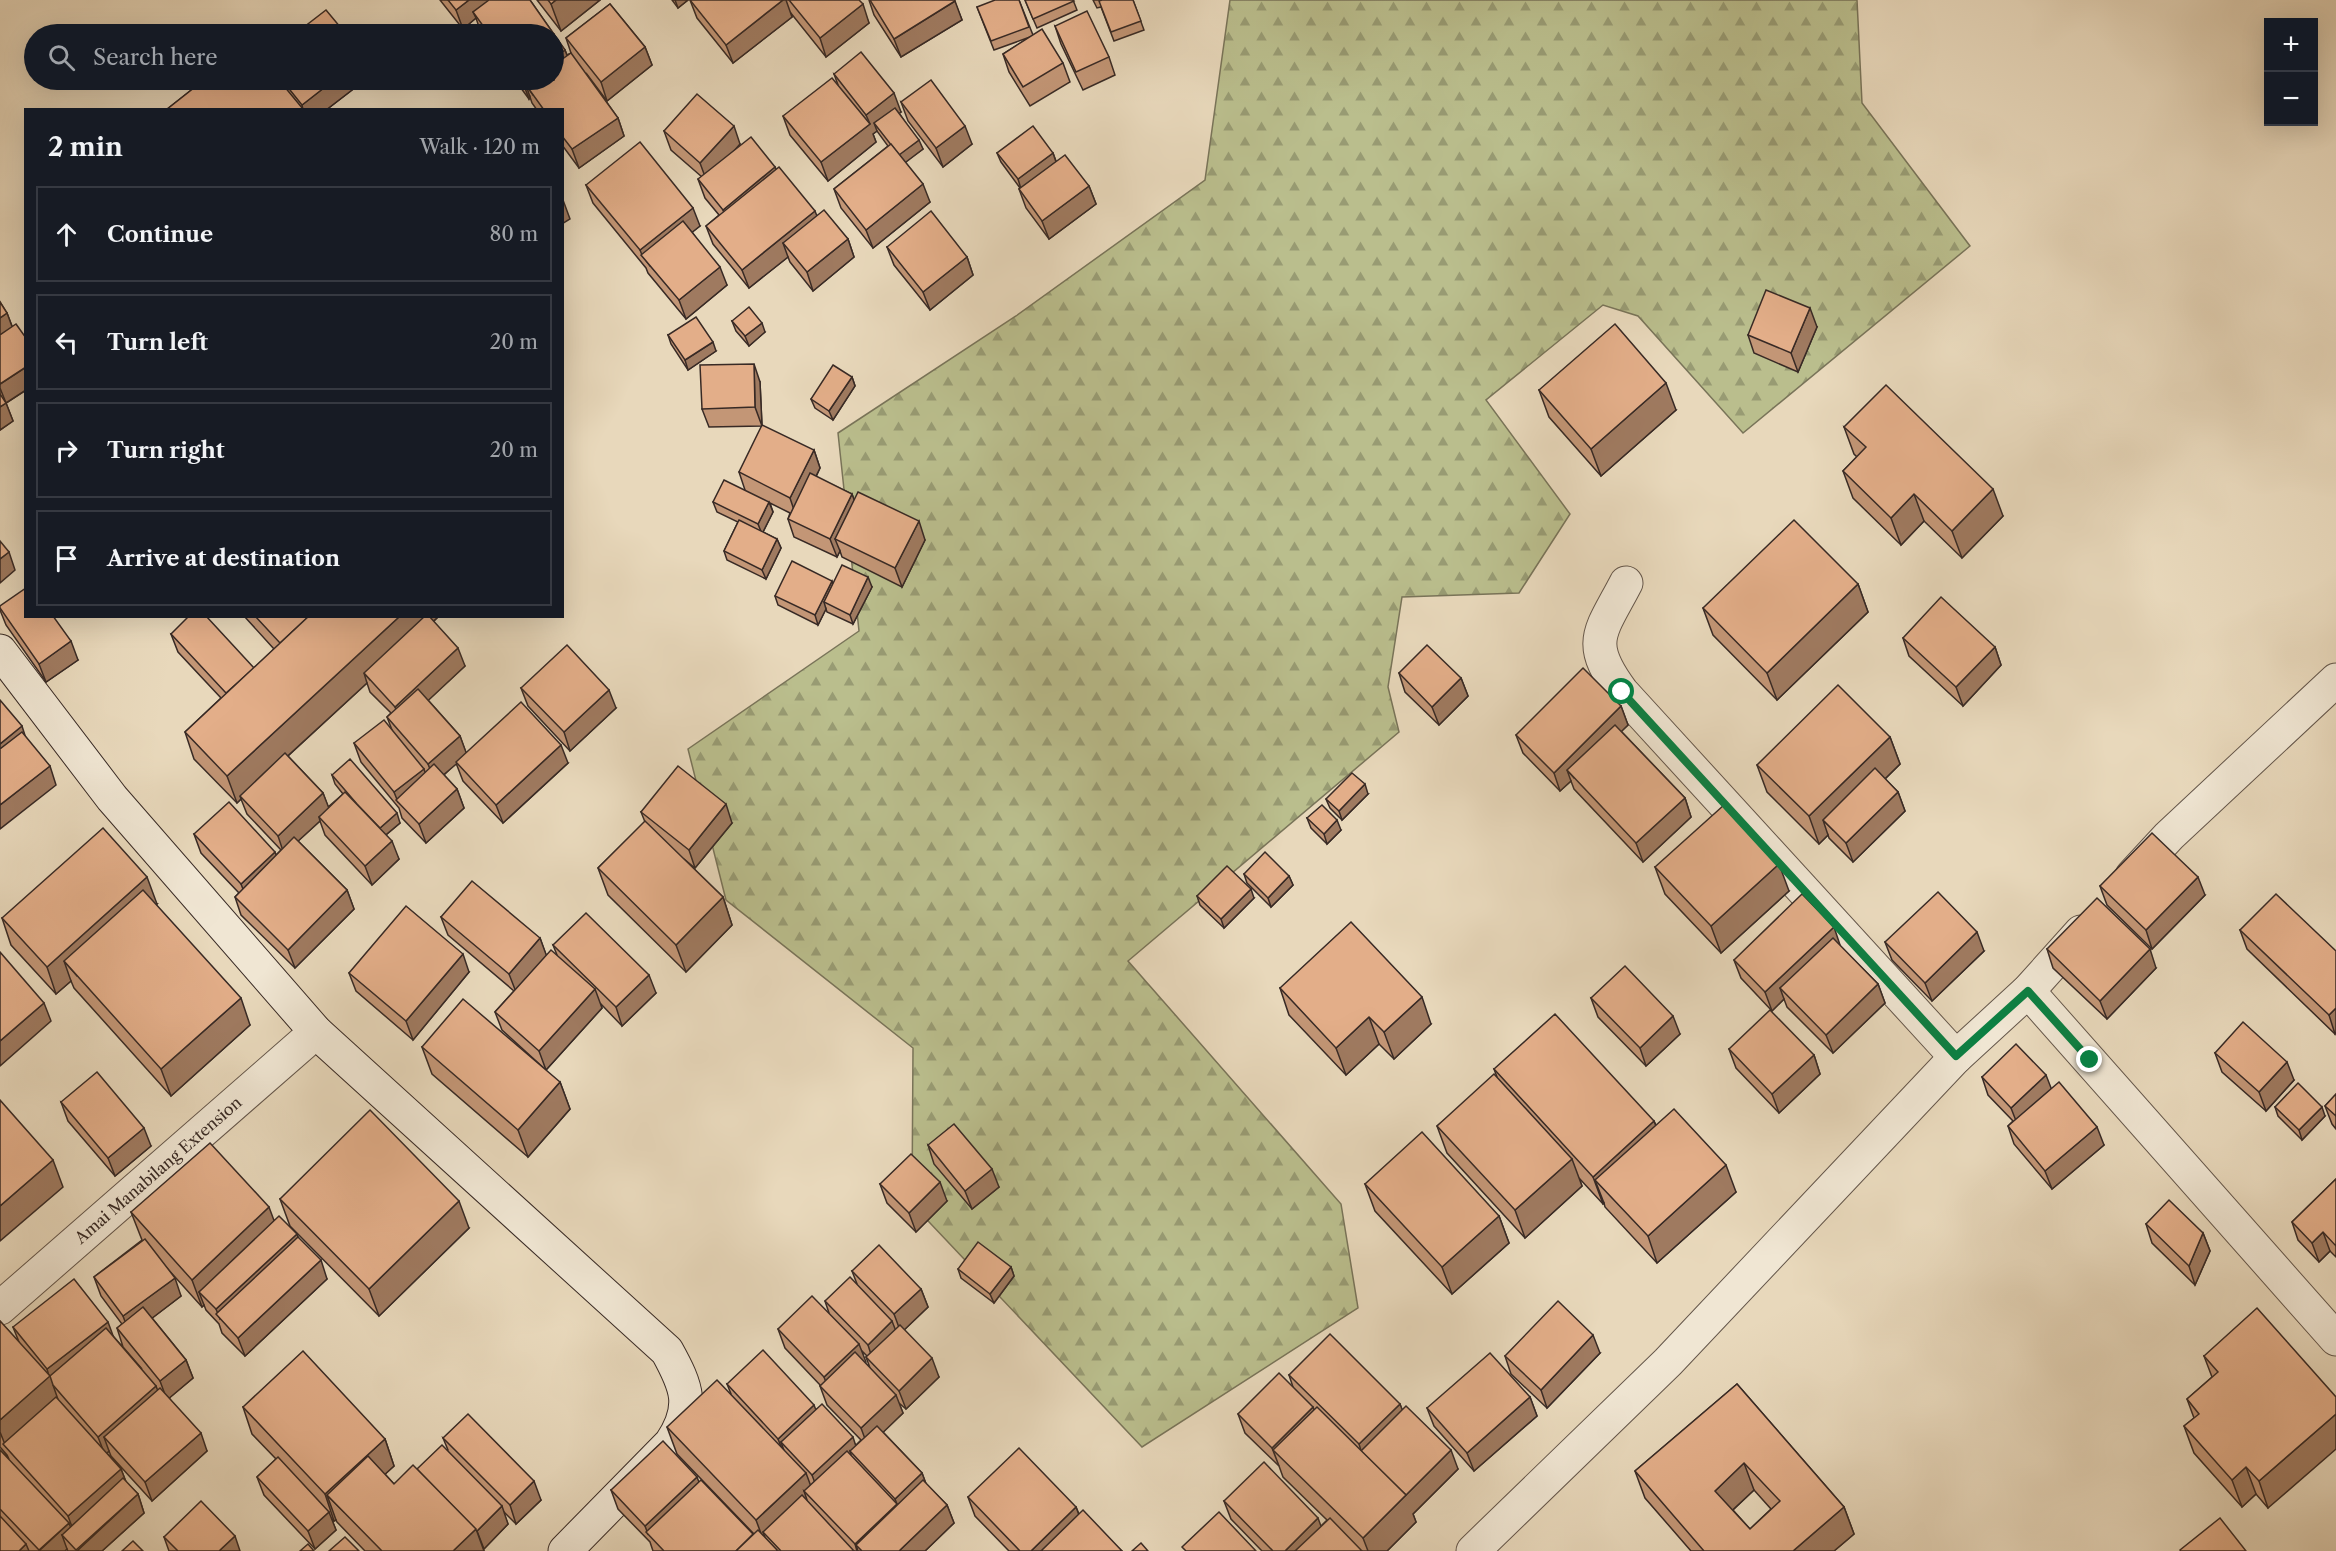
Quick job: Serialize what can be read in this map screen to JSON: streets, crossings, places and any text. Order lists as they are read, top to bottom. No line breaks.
{"streets":{"street":["Amai Manabilang Extension"]},"page":{"map_buttons":["+","−"],"search":"Search here","heading":["2 min","Walk · 120 m"],"list":[["Continue","80 m"],["Turn left","20 m"],["Turn right","20 m"],"Arrive at destination"]}}
